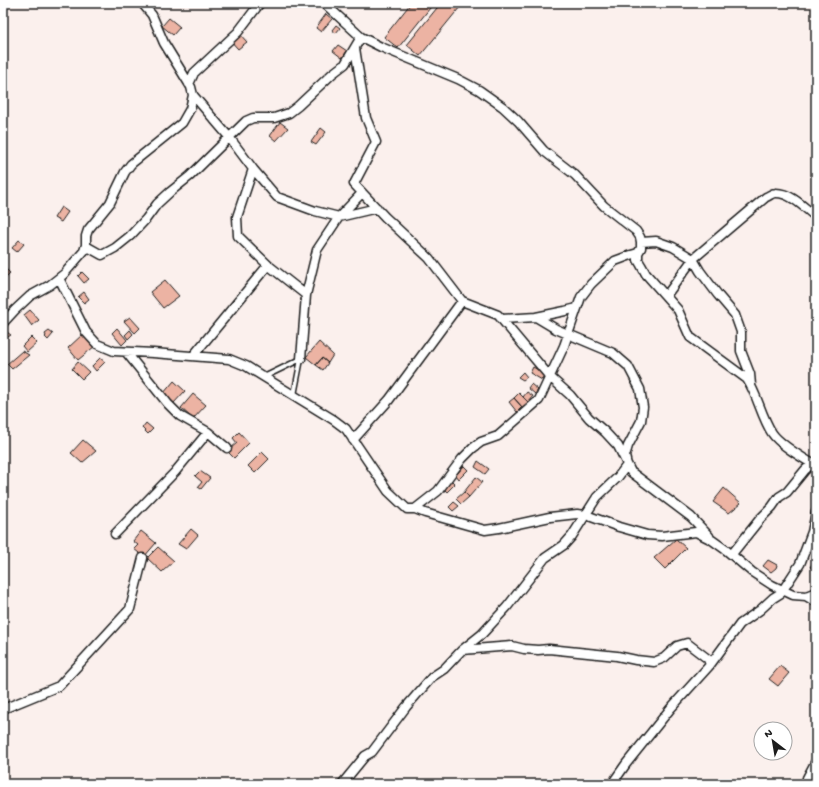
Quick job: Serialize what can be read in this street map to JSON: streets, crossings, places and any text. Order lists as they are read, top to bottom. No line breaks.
{"north":"top left"}
